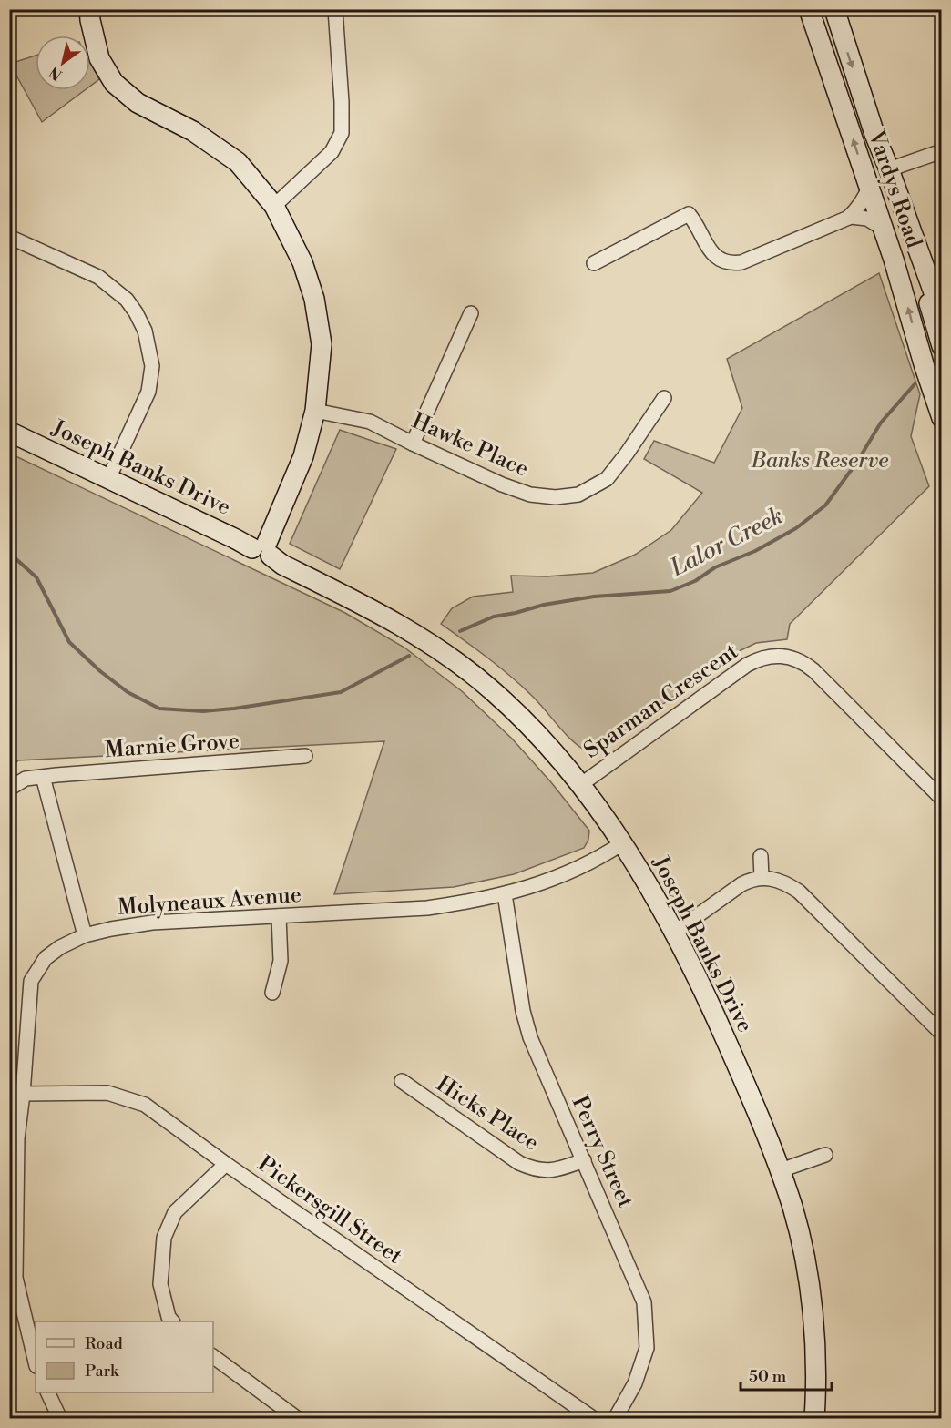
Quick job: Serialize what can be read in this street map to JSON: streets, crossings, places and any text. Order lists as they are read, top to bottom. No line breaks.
{"streets":{"street":["Vardys Road","Hawke Place","Joseph Banks Drive","Sparman Crescent","Marnie Grove","Molyneaux Avenue","Hicks Place","Perry Street","Pickersgill Street"]},"crossings":[["Joseph Banks Drive","Sparman Crescent"],["Joseph Banks Drive","Molyneaux Avenue"],["Molyneaux Avenue","Perry Street"],["Molyneaux Avenue","Pickersgill Street"],["Hicks Place","Perry Street"]],"water":["Lalor Creek"],"parks":["Banks Reserve"],"legend":["Road","Park"],"scale_bar":"50 m","north":"bottom left"}
